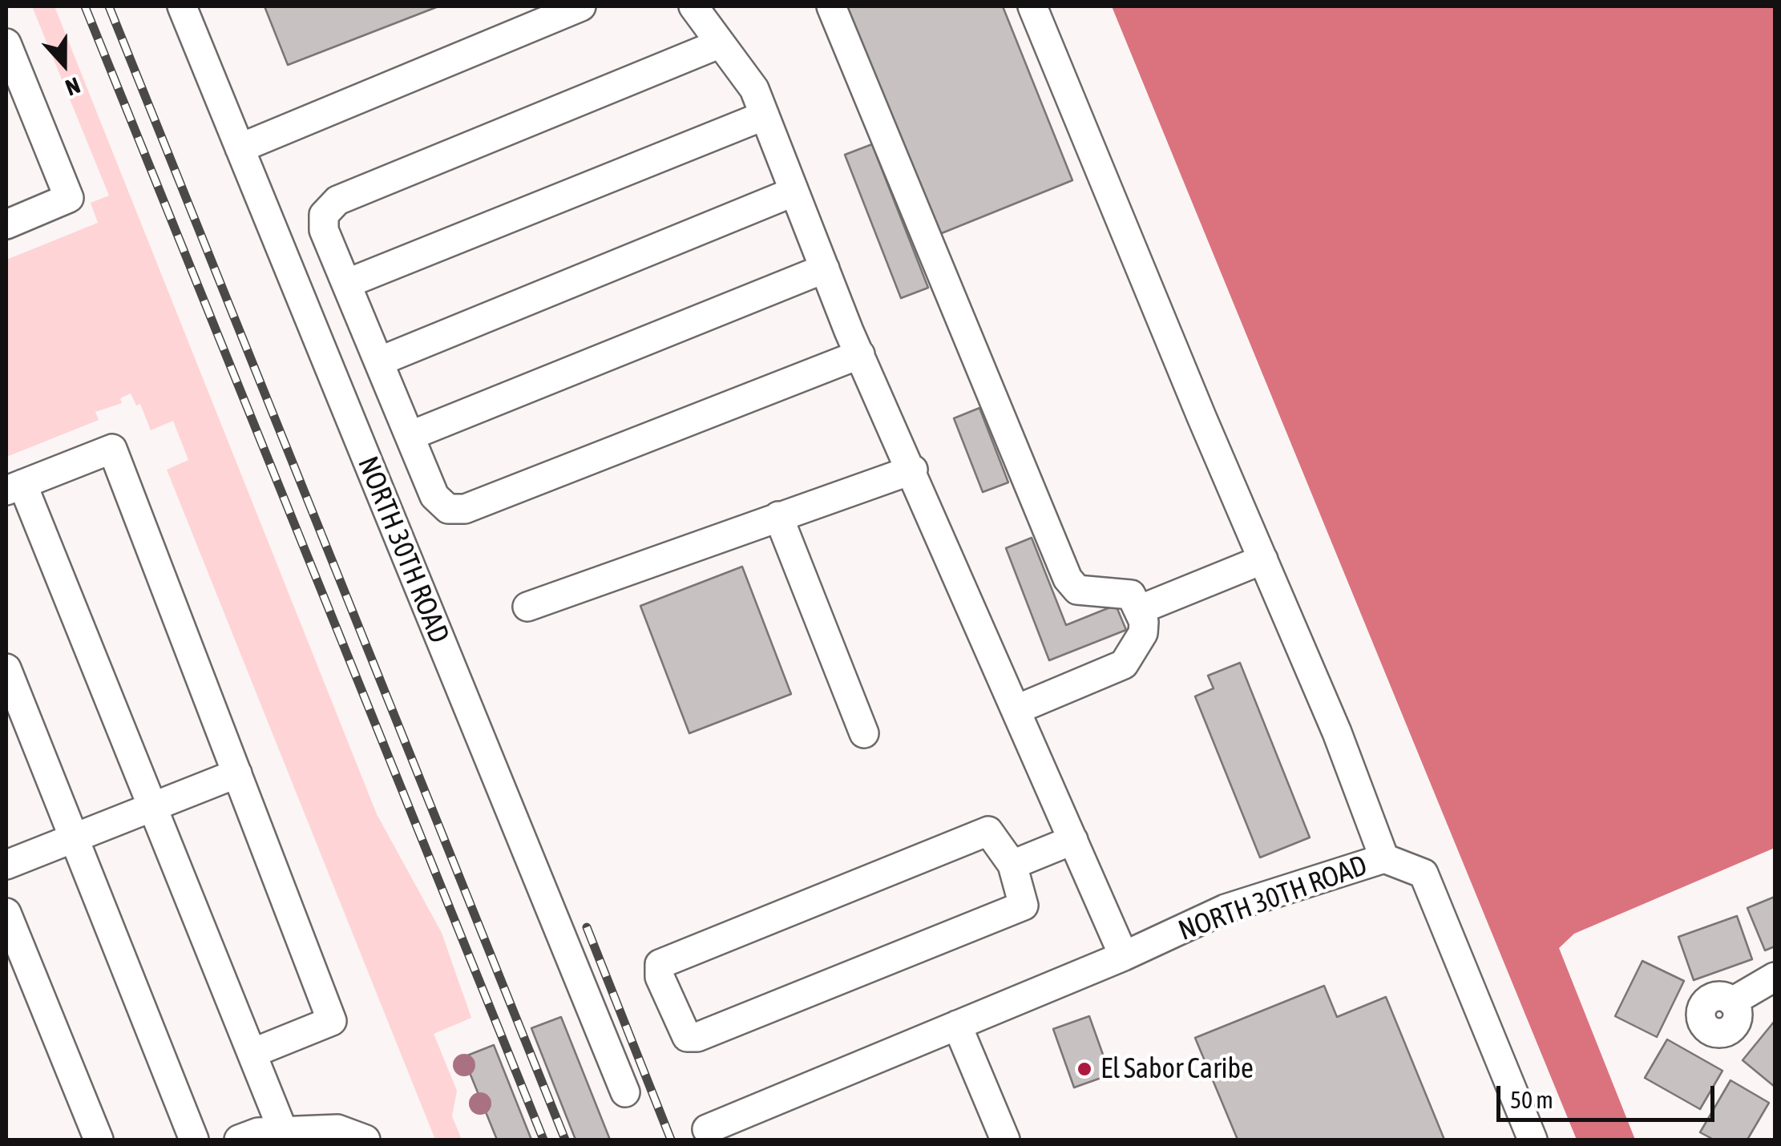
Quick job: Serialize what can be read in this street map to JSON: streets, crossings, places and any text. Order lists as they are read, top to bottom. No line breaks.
{"streets":{"street":["NORTH 30TH ROAD"]},"places":["El Sabor Caribe"],"scale_bar":"50 m","north":"bottom"}
